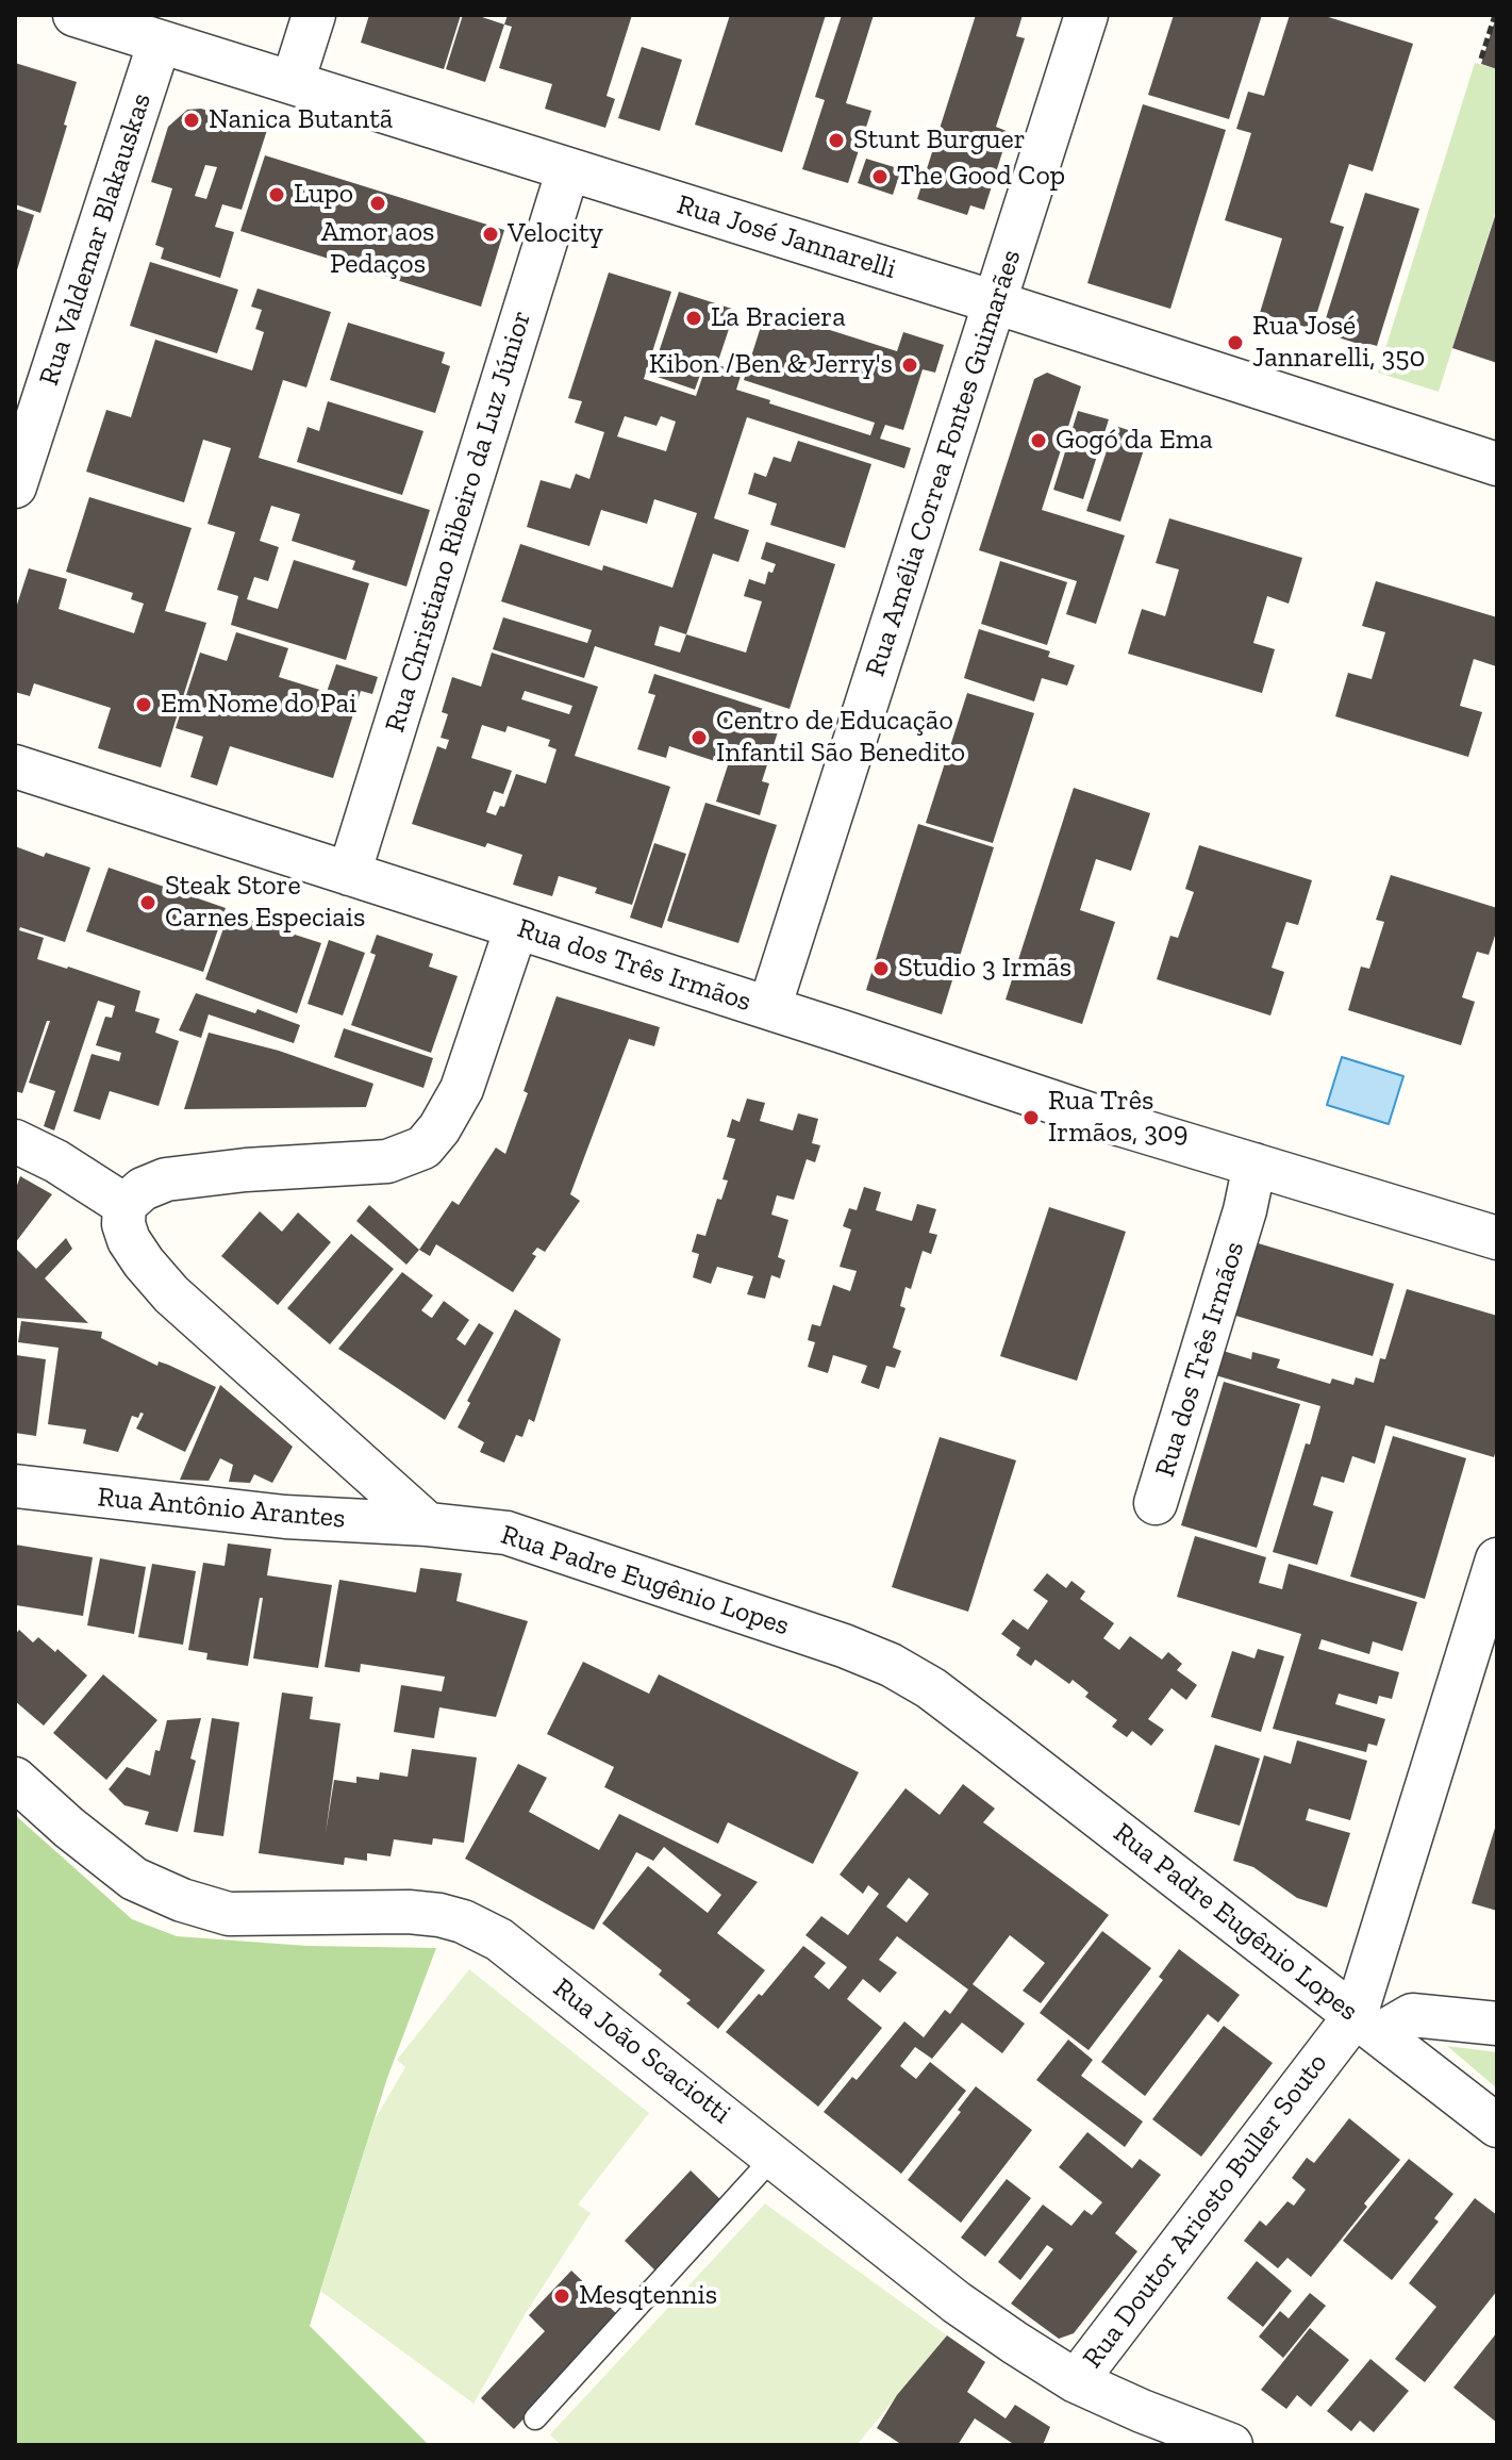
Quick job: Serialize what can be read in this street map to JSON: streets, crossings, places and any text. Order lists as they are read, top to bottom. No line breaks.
{"streets":{"street":["Rua José Jannarelli","Rua Valdemar Blakauskas","Rua Amélia Correa Fontes Guimarães","Rua Christiano Ribeiro da Luz Júnior","Rua dos Três Irmãos","Rua Antônio Arantes","Rua Padre Eugênio Lopes","Rua João Scaciotti","Rua Doutor Ariosto Buller Souto"]},"crossings":[["Rua José Jannarelli","Rua Valdemar Blakauskas"],["Rua José Jannarelli","Rua Amélia Correa Fontes Guimarães"],["Rua José Jannarelli","Rua Christiano Ribeiro da Luz Júnior"],["Rua Amélia Correa Fontes Guimarães","Rua dos Três Irmãos"],["Rua Christiano Ribeiro da Luz Júnior","Rua dos Três Irmãos"],["Rua Antônio Arantes","Rua Padre Eugênio Lopes"],["Rua Padre Eugênio Lopes","Rua Doutor Ariosto Buller Souto"],["Rua João Scaciotti","Rua Doutor Ariosto Buller Souto"]],"places":["Nanica Butantã","Stunt Burguer","The Good Cop","Lupo","Amor aos Pedaços","Velocity","La Braciera","Rua José Jannarelli, 350","Kibon /Ben & Jerry's","Gogó da Ema","Em Nome do Pai","Centro de Educação Infantil São Benedito","Steak Store Carnes Especiais","Studio 3 Irmãs","Rua Três Irmãos, 309","Mesqtennis"]}
